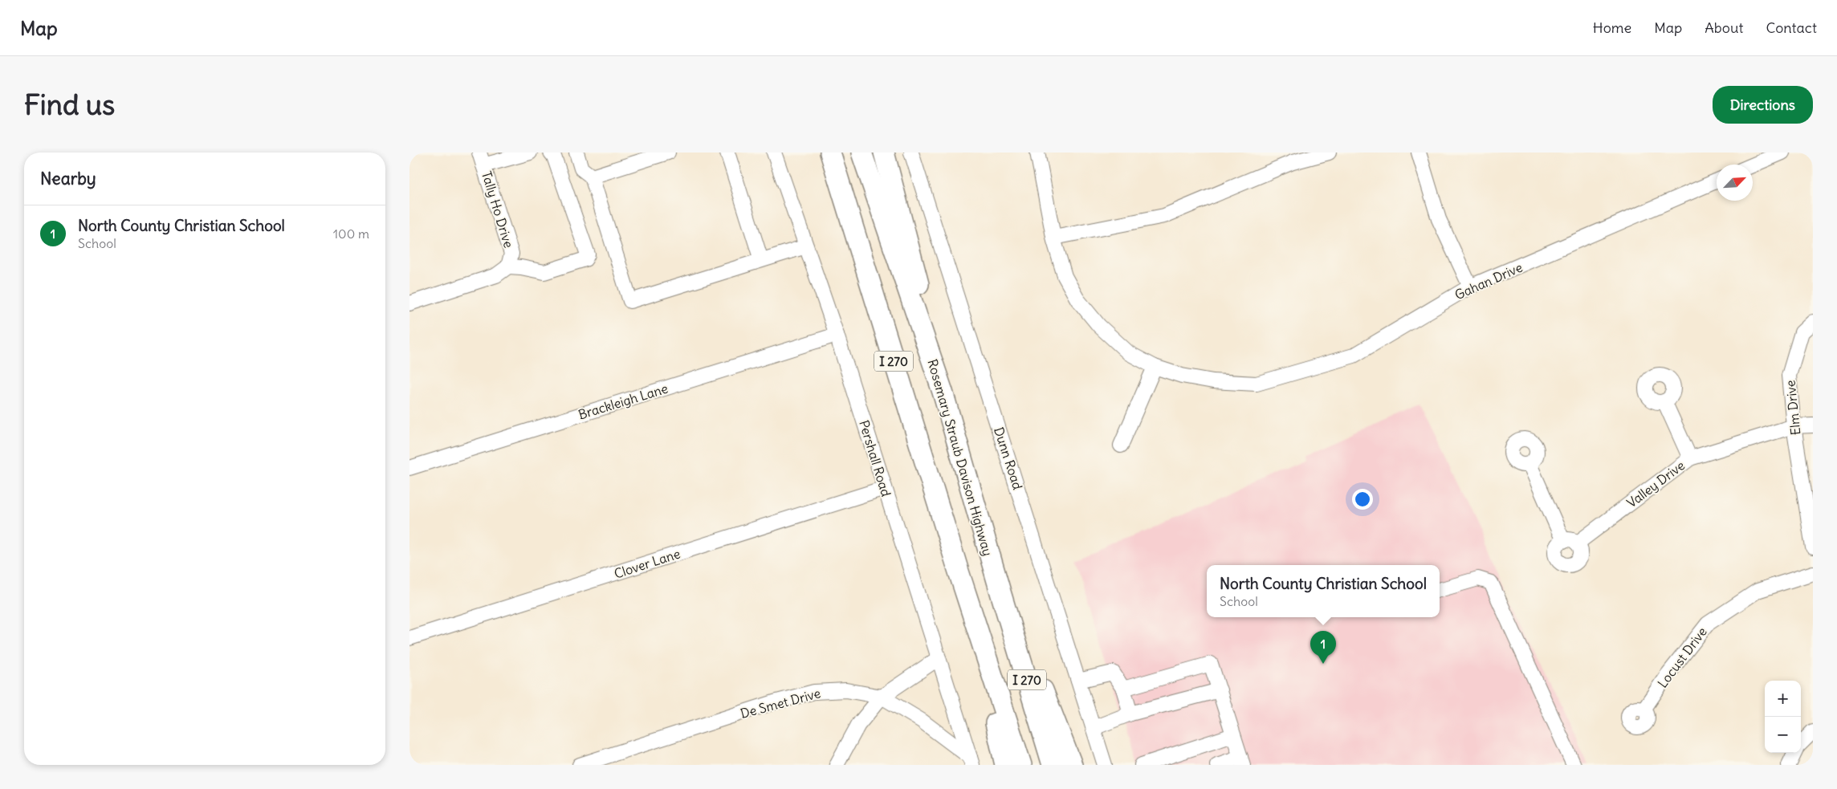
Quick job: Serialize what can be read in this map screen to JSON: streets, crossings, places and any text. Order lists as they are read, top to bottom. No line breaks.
{"streets":{"highway":["I 270","Rosemary Straub Davison Highway"],"street":["Tally Ho Drive","Gahan Drive","Brackleigh Lane","Elm Drive","Pershall Road","Dunn Road","Valley Drive","Clover Lane","Locust Drive","De Smet Drive"]},"crossings":[["Brackleigh Lane","Pershall Road"],["Elm Drive","Valley Drive"],["Pershall Road","Clover Lane"],["Pershall Road","De Smet Drive"]],"north":"top right","page":{"header":"Map","nav":["Home","Map","About","Contact"],"buttons":"Directions","title":"Find us","heading":"Nearby","list":[{"mark":"1","name":"North County Christian School","note":"School","value":"100 m"}],"popup":["North County Christian School","School"],"pins":"1","map_buttons":["+","−"]}}
